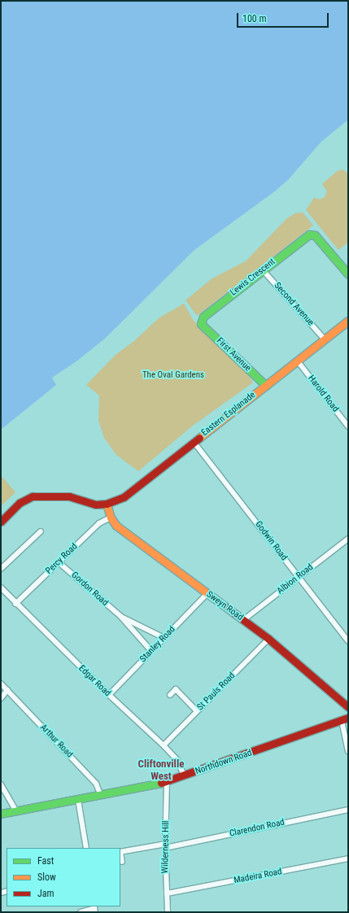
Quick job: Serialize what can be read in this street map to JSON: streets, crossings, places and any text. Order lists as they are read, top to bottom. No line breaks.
{"streets":{"main road":["Lewis Crescent","First Avenue","Eastern Esplanade","Sweyn Road","Northdown Road"],"street":["Second Avenue","Harold Road","Godwin Road","Percy Road","Albion Road","Gordon Road","Stanley Road","Edgar Road","St Pauls Road","Arthur Road","Clarendon Road","Wilderness Hill","Madeira Road"]},"crossings":[["Lewis Crescent","Second Avenue"],["Lewis Crescent","First Avenue"],["Second Avenue","Eastern Esplanade"],["First Avenue","Eastern Esplanade"],["Harold Road","Eastern Esplanade"],["Eastern Esplanade","Godwin Road"],["Eastern Esplanade","Sweyn Road"],["Godwin Road","Albion Road"],["Percy Road","Gordon Road"],["Percy Road","Sweyn Road"],["Percy Road","Edgar Road"],["Albion Road","Sweyn Road"],["Gordon Road","Stanley Road"],["Sweyn Road","Stanley Road"],["Sweyn Road","St Pauls Road"],["Stanley Road","Edgar Road"],["Edgar Road","St Pauls Road"],["Edgar Road","Northdown Road"],["Arthur Road","Northdown Road"],["Northdown Road","Wilderness Hill"],["Clarendon Road","Wilderness Hill"],["Wilderness Hill","Madeira Road"]],"districts":["Cliftonville West"],"parks":["The Oval Gardens"],"legend":["Fast","Slow","Jam"],"scale_bar":"100 m"}
